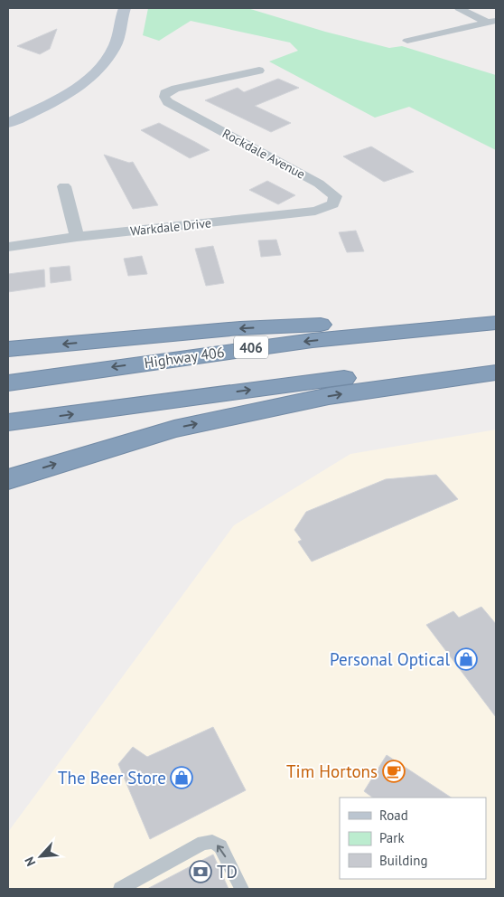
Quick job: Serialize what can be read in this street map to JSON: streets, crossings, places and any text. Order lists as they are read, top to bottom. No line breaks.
{"streets":{"highway":["406","Highway 406"],"street":["Rockdale Avenue","Warkdale Drive"]},"crossings":[["Rockdale Avenue","Warkdale Drive"]],"places":{"shop":["Personal Optical","The Beer Store"],"cafe":["Tim Hortons"],"bank":["TD"]},"legend":["Road","Park","Building"],"north":"bottom left"}
